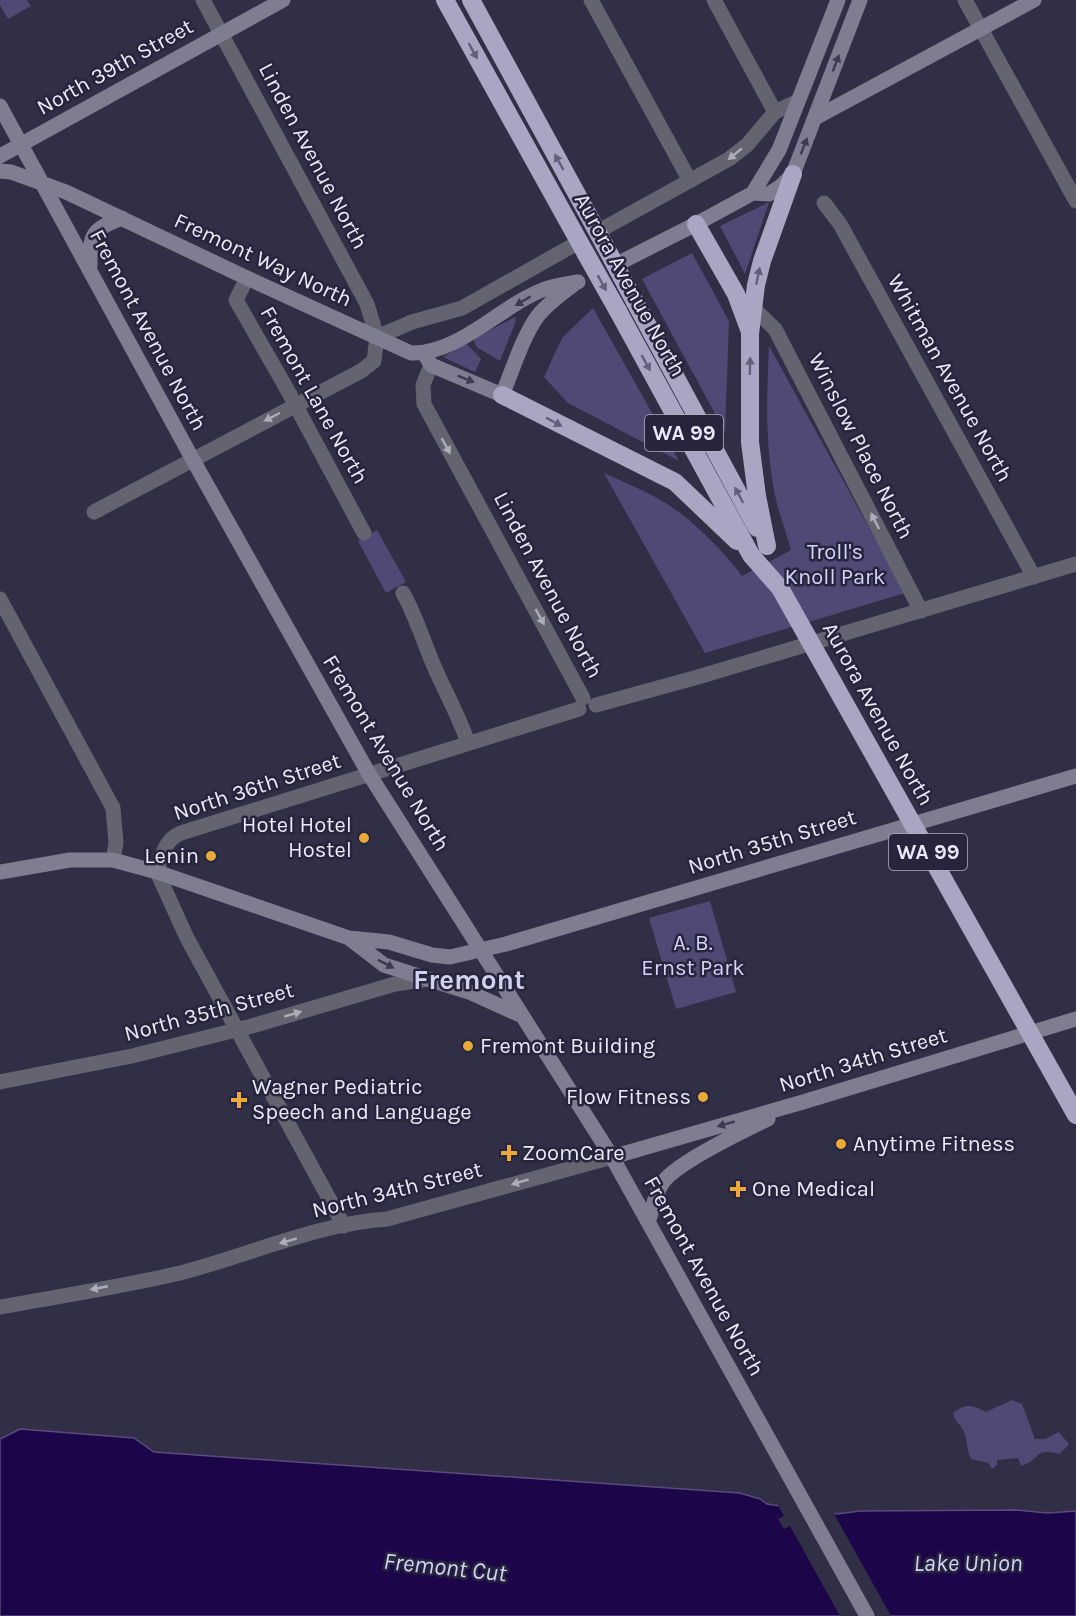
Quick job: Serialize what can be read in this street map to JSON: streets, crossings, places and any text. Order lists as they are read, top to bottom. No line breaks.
{"streets":{"highway":["Aurora Avenue North","WA 99"],"main road":["North 39th Street","Fremont Way North","Fremont Avenue North","North 35th Street","North 34th Street"],"street":["Linden Avenue North","Whitman Avenue North","Fremont Lane North","Winslow Place North","North 36th Street"]},"crossings":[["North 39th Street","Linden Avenue North"],["North 39th Street","Fremont Avenue North"],["Linden Avenue North","Fremont Way North"],["Linden Avenue North","North 36th Street"],["Fremont Way North","Fremont Avenue North"],["Fremont Way North","Fremont Lane North"],["Fremont Avenue North","North 36th Street"],["Fremont Avenue North","North 35th Street"],["Fremont Avenue North","North 34th Street"],["Whitman Avenue North","North 36th Street"],["Winslow Place North","North 36th Street"]],"one_way":["Winslow Place North","North 34th Street"],"districts":["Fremont"],"water":["Lake Union","Fremont Cut"],"parks":["Troll's Knoll Park","A. B. Ernst Park"],"places":{"other":["Hotel Hotel Hostel","Lenin","Fremont Building","Flow Fitness","Anytime Fitness"],"health":["Wagner Pediatric Speech and Language","ZoomCare","One Medical"]}}
